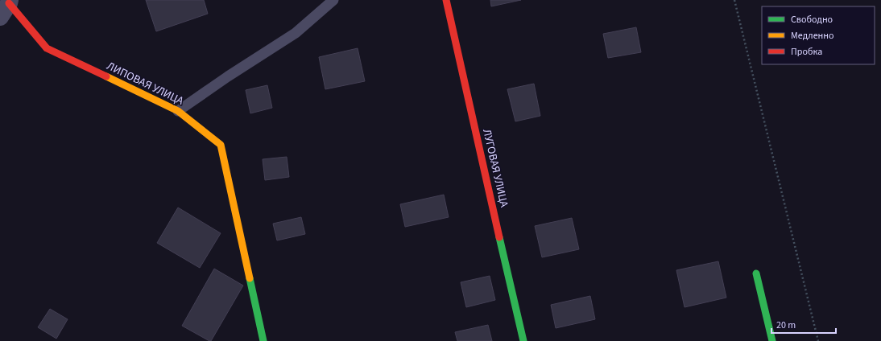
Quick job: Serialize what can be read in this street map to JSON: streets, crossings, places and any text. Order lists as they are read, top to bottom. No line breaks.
{"streets":{"street":["ЛИПОВАЯ УЛИЦА","ЛУГОВАЯ УЛИЦА"]},"legend":["Свободно","Медленно","Пробка"],"scale_bar":"20 m"}
